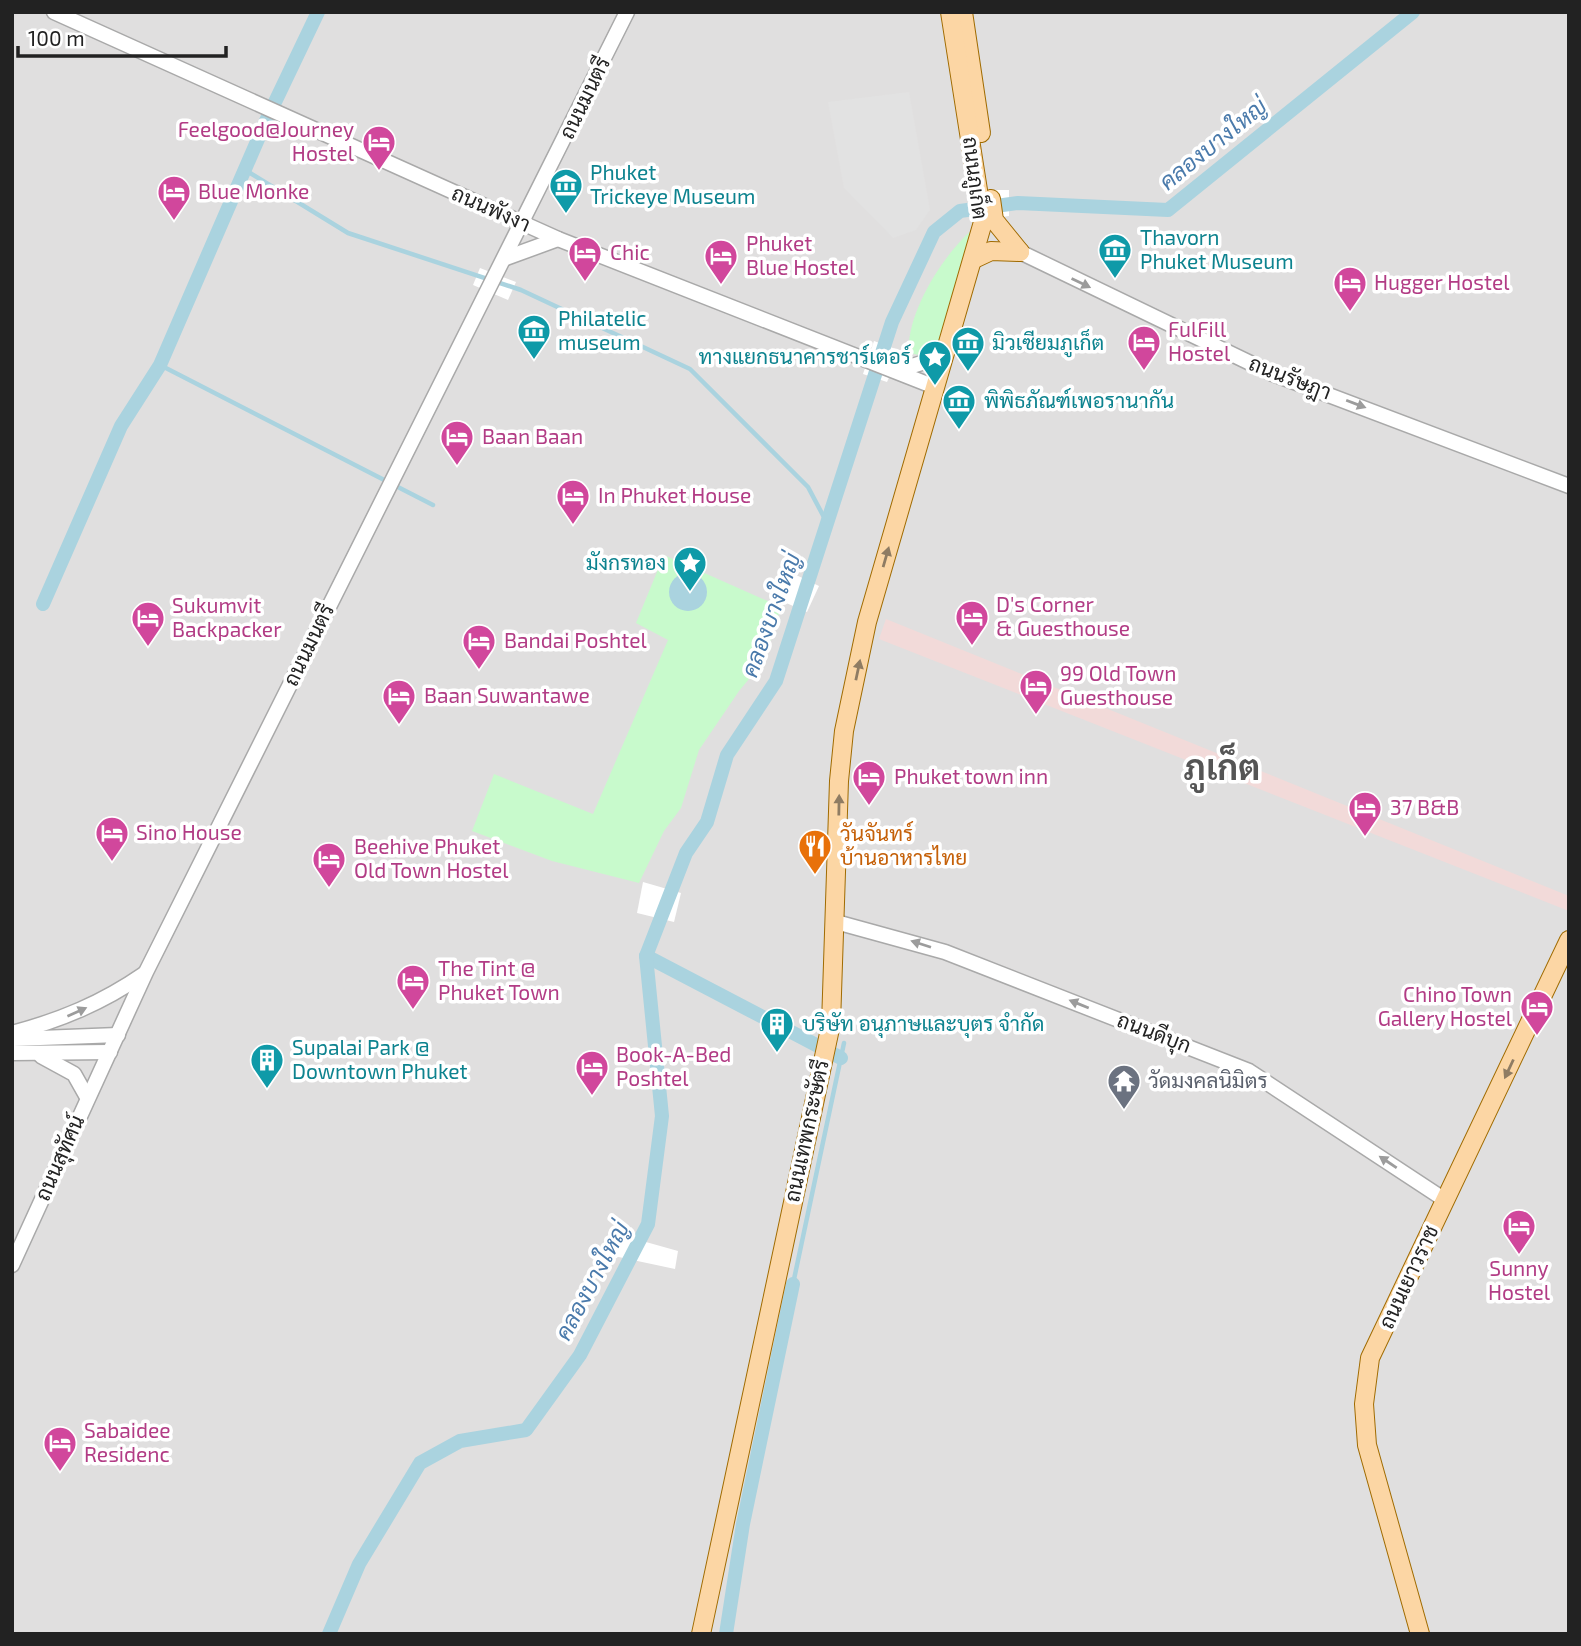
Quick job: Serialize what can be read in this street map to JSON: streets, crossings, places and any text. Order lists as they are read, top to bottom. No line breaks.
{"streets":{"main road":["ถนนภูเก็ต","ถนนรัษฎา","ถนนเทพกระษัตรี","ถนนเยาวราช"],"street":["ถนนมนตรี","ถนนพังงา","ถนนดีบุก","ถนนสุทัศน์"]},"crossings":[["ถนนมนตรี","ถนนพังงา"],["ถนนมนตรี","ถนนสุทัศน์"],["ถนนภูเก็ต","ถนนพังงา"],["ถนนภูเก็ต","ถนนรัษฎา"],["ถนนภูเก็ต","ถนนเทพกระษัตรี"],["ถนนดีบุก","ถนนเทพกระษัตรี"],["ถนนดีบุก","ถนนเยาวราช"]],"one_way":["ถนนภูเก็ต","ถนนรัษฎา","ถนนดีบุก","ถนนเยาวราช"],"districts":["ภูเก็ต"],"water":["คลองบางใหญ่"],"places":{"hotel":["Feelgood@Journey Hostel","Blue Monke","Chic","Phuket Blue Hostel","Hugger Hostel","FulFill Hostel","Baan Baan","In Phuket House","D's Corner & Guesthouse","Sukumvit Backpacker","Bandai Poshtel","99 Old Town Guesthouse","Baan Suwantawe","Phuket town inn","37 B&B","Sino House","Beehive Phuket Old Town Hostel","The Tint @ Phuket Town","Chino Town Gallery Hostel","Book-A-Bed Poshtel","Sunny Hostel","Sabaidee Residenc"],"museum":["Phuket Trickeye Museum","Thavorn Phuket Museum","Philatelic museum","มิวเซียมภูเก็ต","พิพิธภัณฑ์เพอรานากัน"],"place":["ทางแยกธนาคารชาร์เตอร์","มังกรทอง"],"restaurant":["วันจันทร์ บ้านอาหารไทย"],"building":["บริษัท อนุภาษและบุตร จำกัด","Supalai Park @ Downtown Phuket"],"temple":["วัดมงคลนิมิตร"]},"scale_bar":"100 m"}
